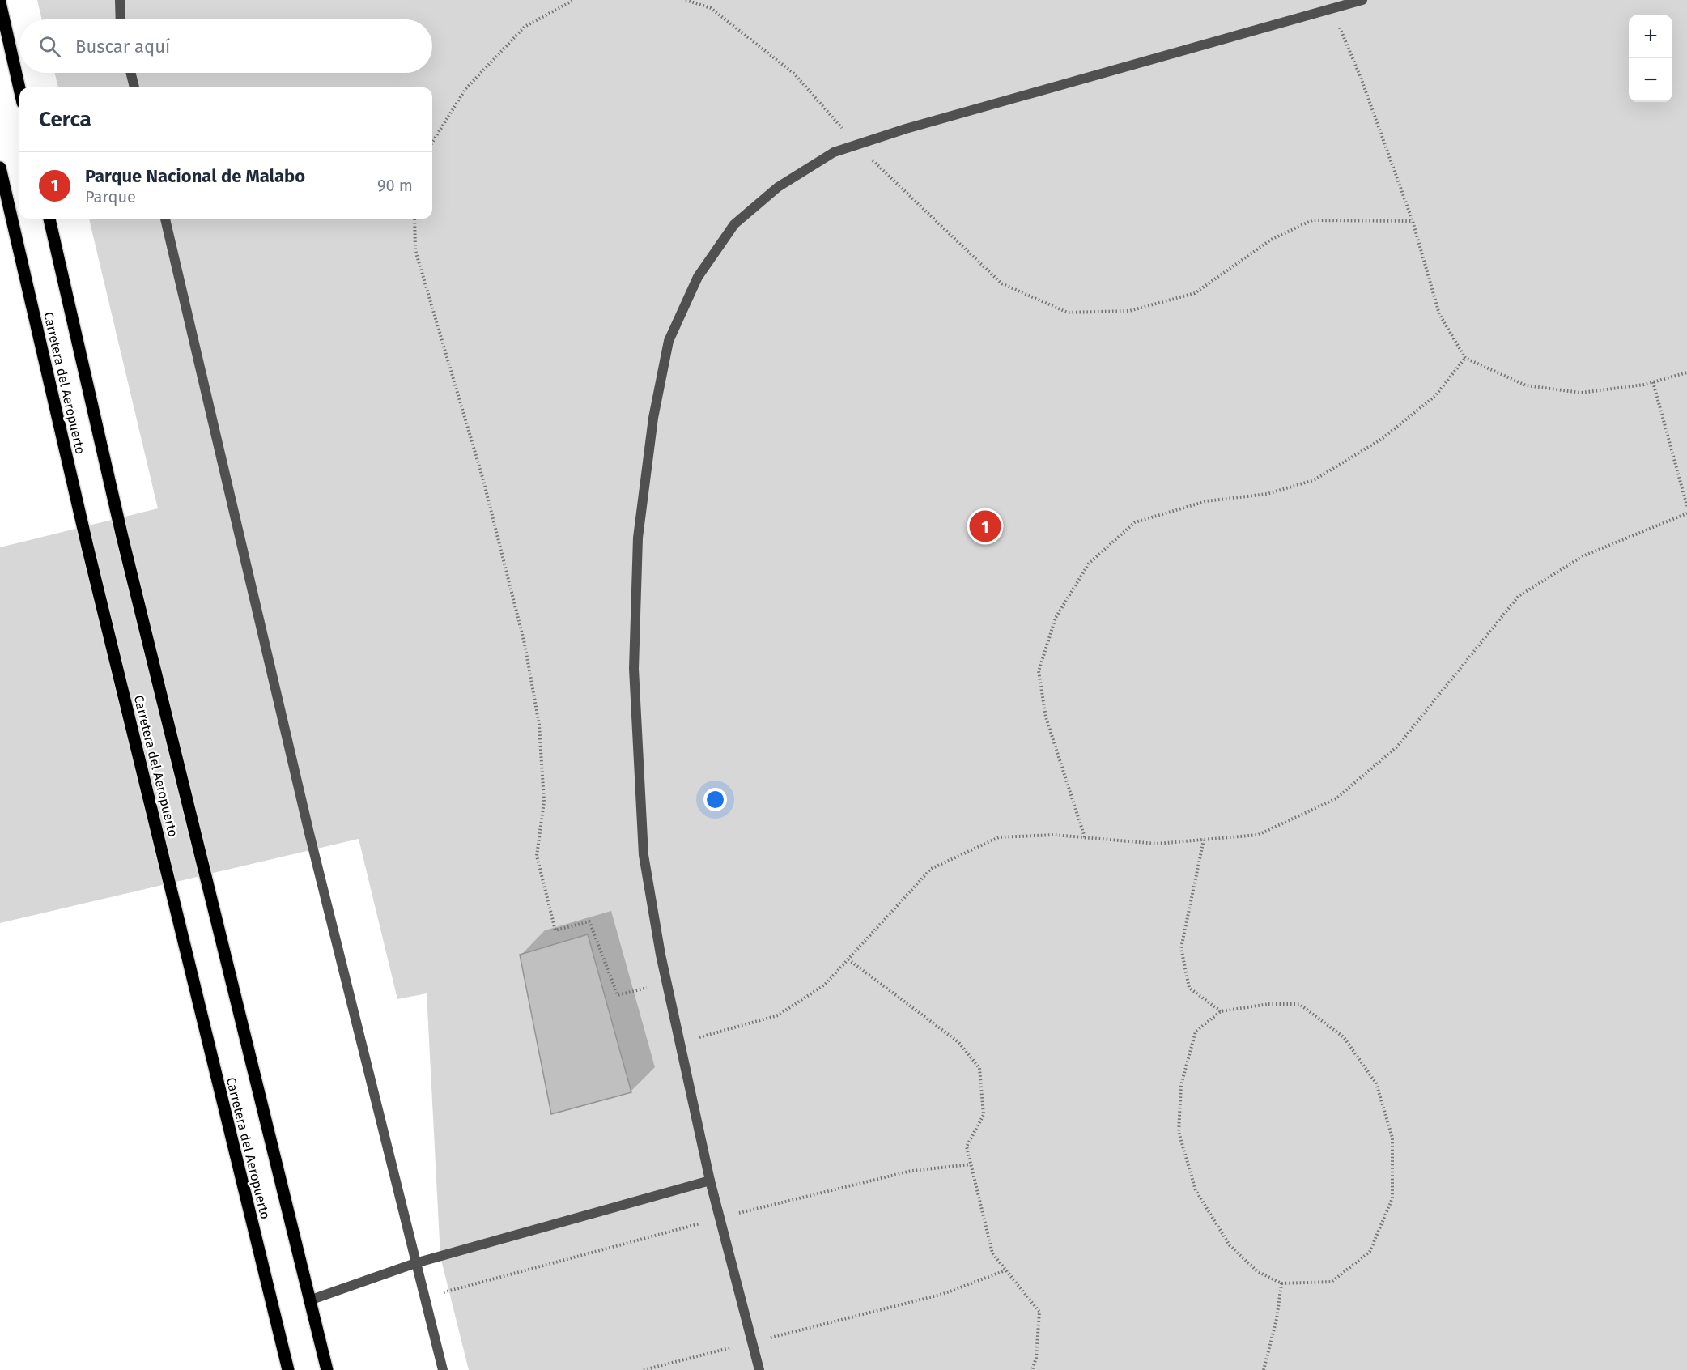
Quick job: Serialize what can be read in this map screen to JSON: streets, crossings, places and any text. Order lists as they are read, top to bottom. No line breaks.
{"streets":{"main road":["Carretera del Aeropuerto"]},"page":{"map_buttons":["+","−"],"search":"Buscar aquí","heading":"Cerca","list":[{"mark":"1","name":"Parque Nacional de Malabo","note":"Parque","value":"90 m"}],"pins":"1"}}
